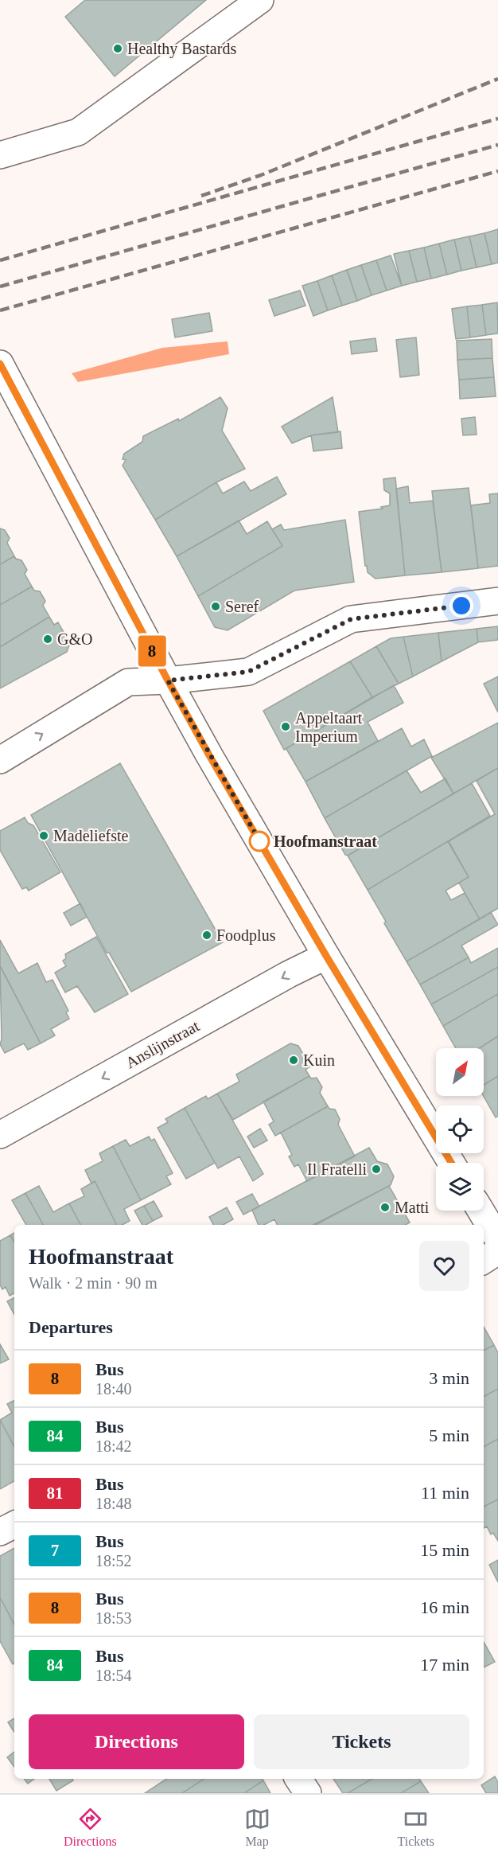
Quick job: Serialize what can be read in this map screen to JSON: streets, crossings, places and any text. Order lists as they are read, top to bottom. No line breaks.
{"streets":{"street":["Anslijnstraat"]},"one_way":["Anslijnstraat"],"places":["Healthy Bastards","Seref","G&O","Appeltaart Imperium","Madeliefste","Hoofmanstraat","Foodplus","Kuin","Il Fratelli","Matti"],"lines":["bus line 8"],"north":"top right","page":{"on_map":"8","heading":[["Hoofmanstraat","Walk · 2 min · 90 m"],"Departures"],"list":[{"mark":"8","name":"Bus","note":"18:40","value":"3 min"},{"mark":"84","name":"Bus","note":"18:42","value":"5 min"},{"mark":"81","name":"Bus","note":"18:48","value":"11 min"},{"mark":"7","name":"Bus","note":"18:52","value":"15 min"},{"mark":"8","name":"Bus","note":"18:53","value":"16 min"},{"mark":"84","name":"Bus","note":"18:54","value":"17 min"}],"buttons":["Directions","Tickets"],"tabs":["Directions","Map","Tickets"]}}
